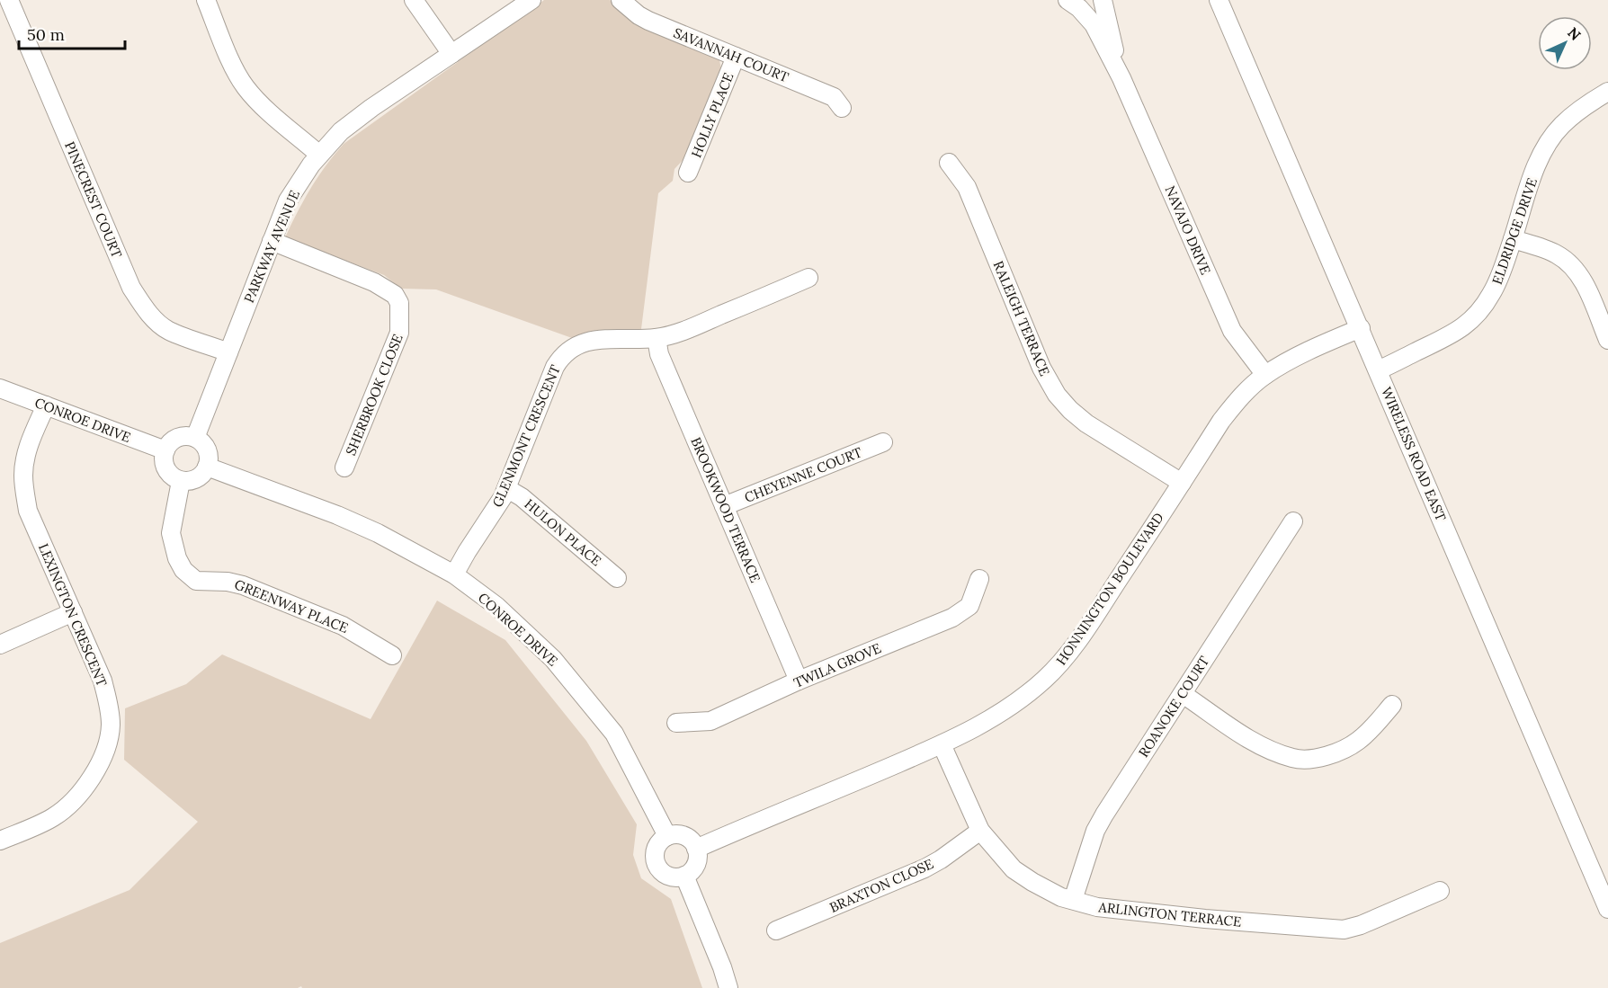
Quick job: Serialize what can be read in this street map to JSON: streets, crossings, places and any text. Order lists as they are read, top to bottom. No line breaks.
{"streets":{"street":["SAVANNAH COURT","HOLLY PLACE","PINECREST COURT","NAVAJO DRIVE","ELDRIDGE DRIVE","PARKWAY AVENUE","RALEIGH TERRACE","SHERBROOK CLOSE","CONROE DRIVE","GLENMONT CRESCENT","WIRELESS ROAD EAST","CHEYENNE COURT","BROOKWOOD TERRACE","HULON PLACE","HONNINGTON BOULEVARD","GREENWAY PLACE","LEXINGTON CRESCENT","TWILA GROVE","ROANOKE COURT","BRAXTON CLOSE","ARLINGTON TERRACE"]},"crossings":[["SAVANNAH COURT","HOLLY PLACE"],["PINECREST COURT","PARKWAY AVENUE"],["NAVAJO DRIVE","HONNINGTON BOULEVARD"],["ELDRIDGE DRIVE","WIRELESS ROAD EAST"],["PARKWAY AVENUE","SHERBROOK CLOSE"],["PARKWAY AVENUE","CONROE DRIVE"],["PARKWAY AVENUE","GREENWAY PLACE"],["RALEIGH TERRACE","HONNINGTON BOULEVARD"],["CONROE DRIVE","GLENMONT CRESCENT"],["CONROE DRIVE","HONNINGTON BOULEVARD"],["CONROE DRIVE","GREENWAY PLACE"],["CONROE DRIVE","LEXINGTON CRESCENT"],["GLENMONT CRESCENT","BROOKWOOD TERRACE"],["GLENMONT CRESCENT","HULON PLACE"],["WIRELESS ROAD EAST","HONNINGTON BOULEVARD"],["CHEYENNE COURT","BROOKWOOD TERRACE"],["BROOKWOOD TERRACE","TWILA GROVE"],["HONNINGTON BOULEVARD","ARLINGTON TERRACE"],["ROANOKE COURT","ARLINGTON TERRACE"],["BRAXTON CLOSE","ARLINGTON TERRACE"]],"scale_bar":"50 m","north":"top right"}
